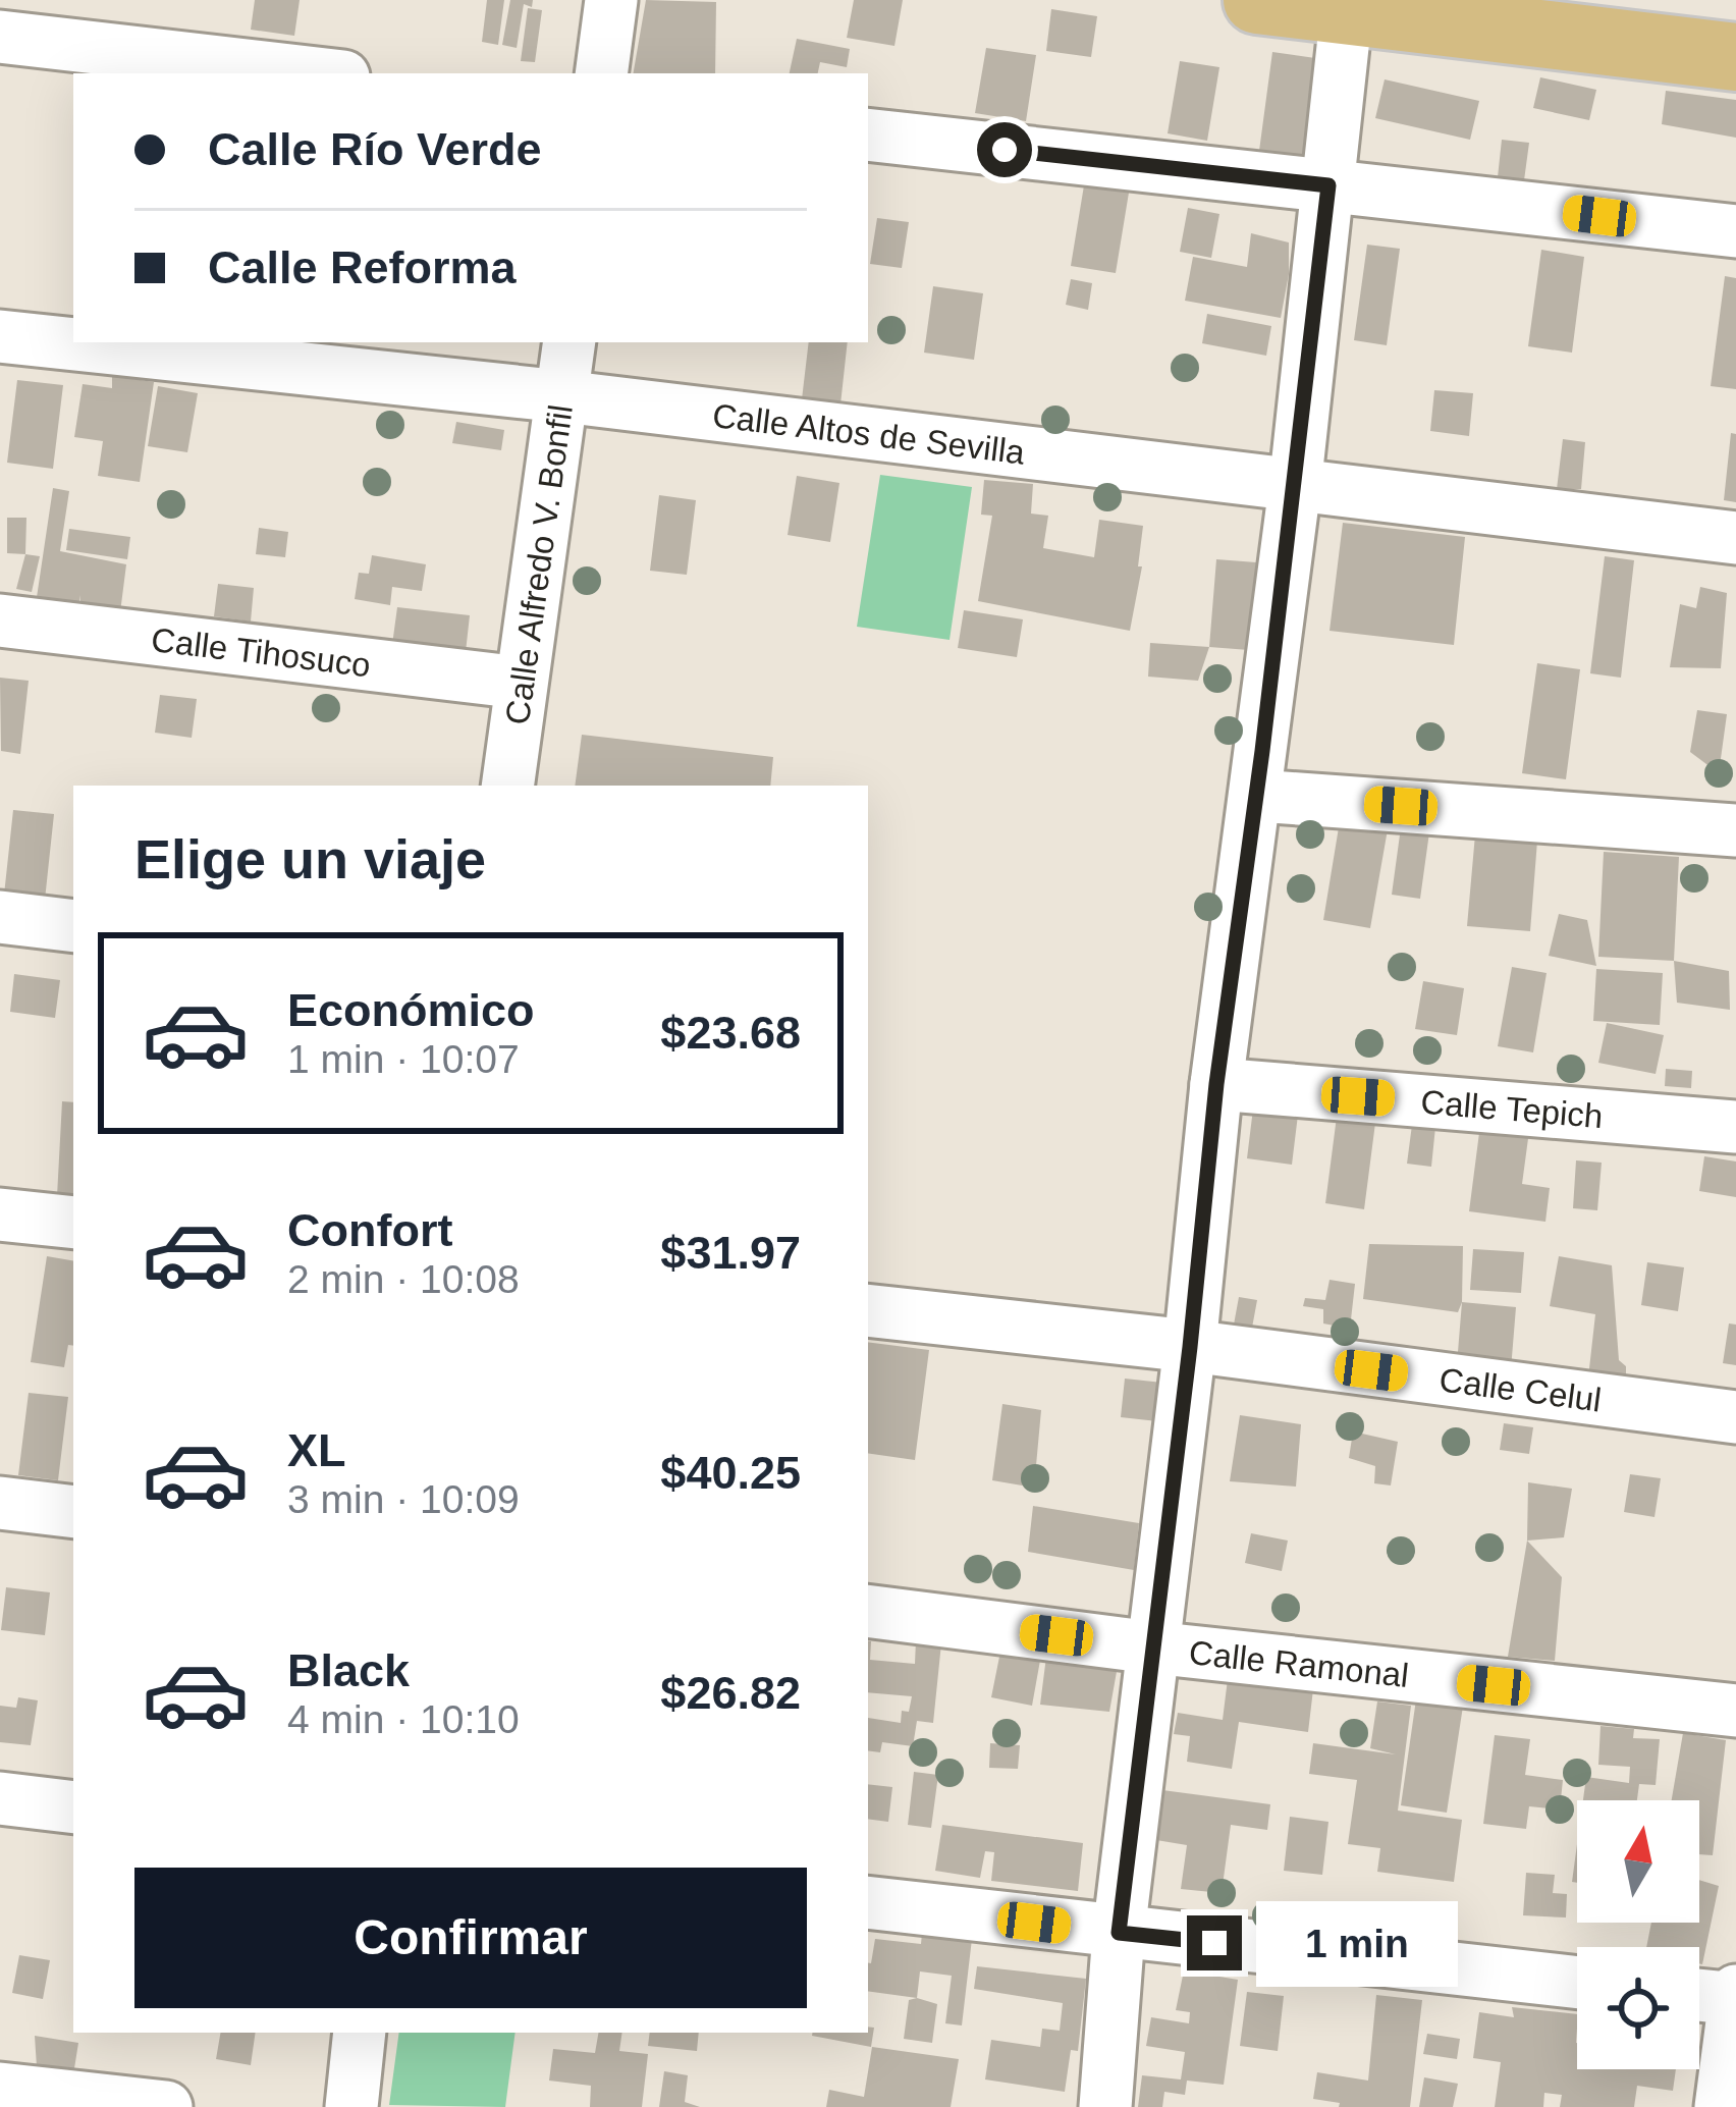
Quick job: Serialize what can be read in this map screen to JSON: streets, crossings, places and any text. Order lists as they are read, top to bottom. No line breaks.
{"streets":{"street":["Calle Altos de Sevilla","Calle Alfredo V. Bonfil","Calle Tihosuco","Calle Tepich","Calle Celul","Calle Ramonal"]},"crossings":[["Calle Altos de Sevilla","Calle Alfredo V. Bonfil"],["Calle Alfredo V. Bonfil","Calle Tihosuco"]],"north":"top","page":{"banner":["Calle Río Verde","Calle Reforma"],"heading":"Elige un viaje","list":[{"name":"Económico","note":"1 min · 10:07","value":"$23.68"},{"name":"Confort","note":"2 min · 10:08","value":"$31.97"},{"name":"XL","note":"3 min · 10:09","value":"$40.25"},{"name":"Black","note":"4 min · 10:10","value":"$26.82"}],"buttons":"Confirmar","bubble":"1 min"}}
